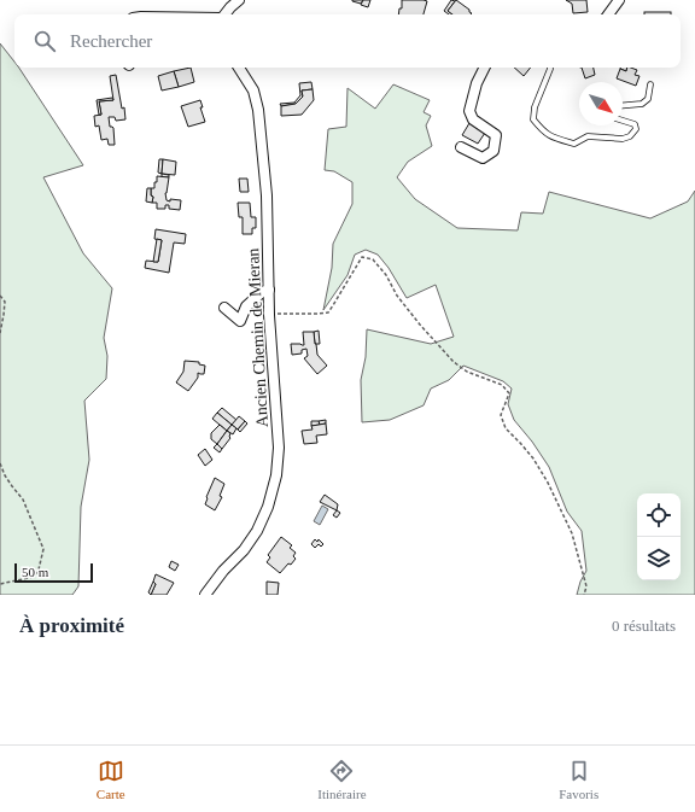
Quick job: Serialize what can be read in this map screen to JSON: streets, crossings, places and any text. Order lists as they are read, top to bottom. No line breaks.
{"streets":{"street":["Ancien Chemin de Mieran"]},"scale_bar":"50 m","north":"bottom right","page":{"search":"Rechercher","scale":"50 m","heading":["À proximité","0 résultats"],"nav":["Carte","Itinéraire","Favoris"]}}
